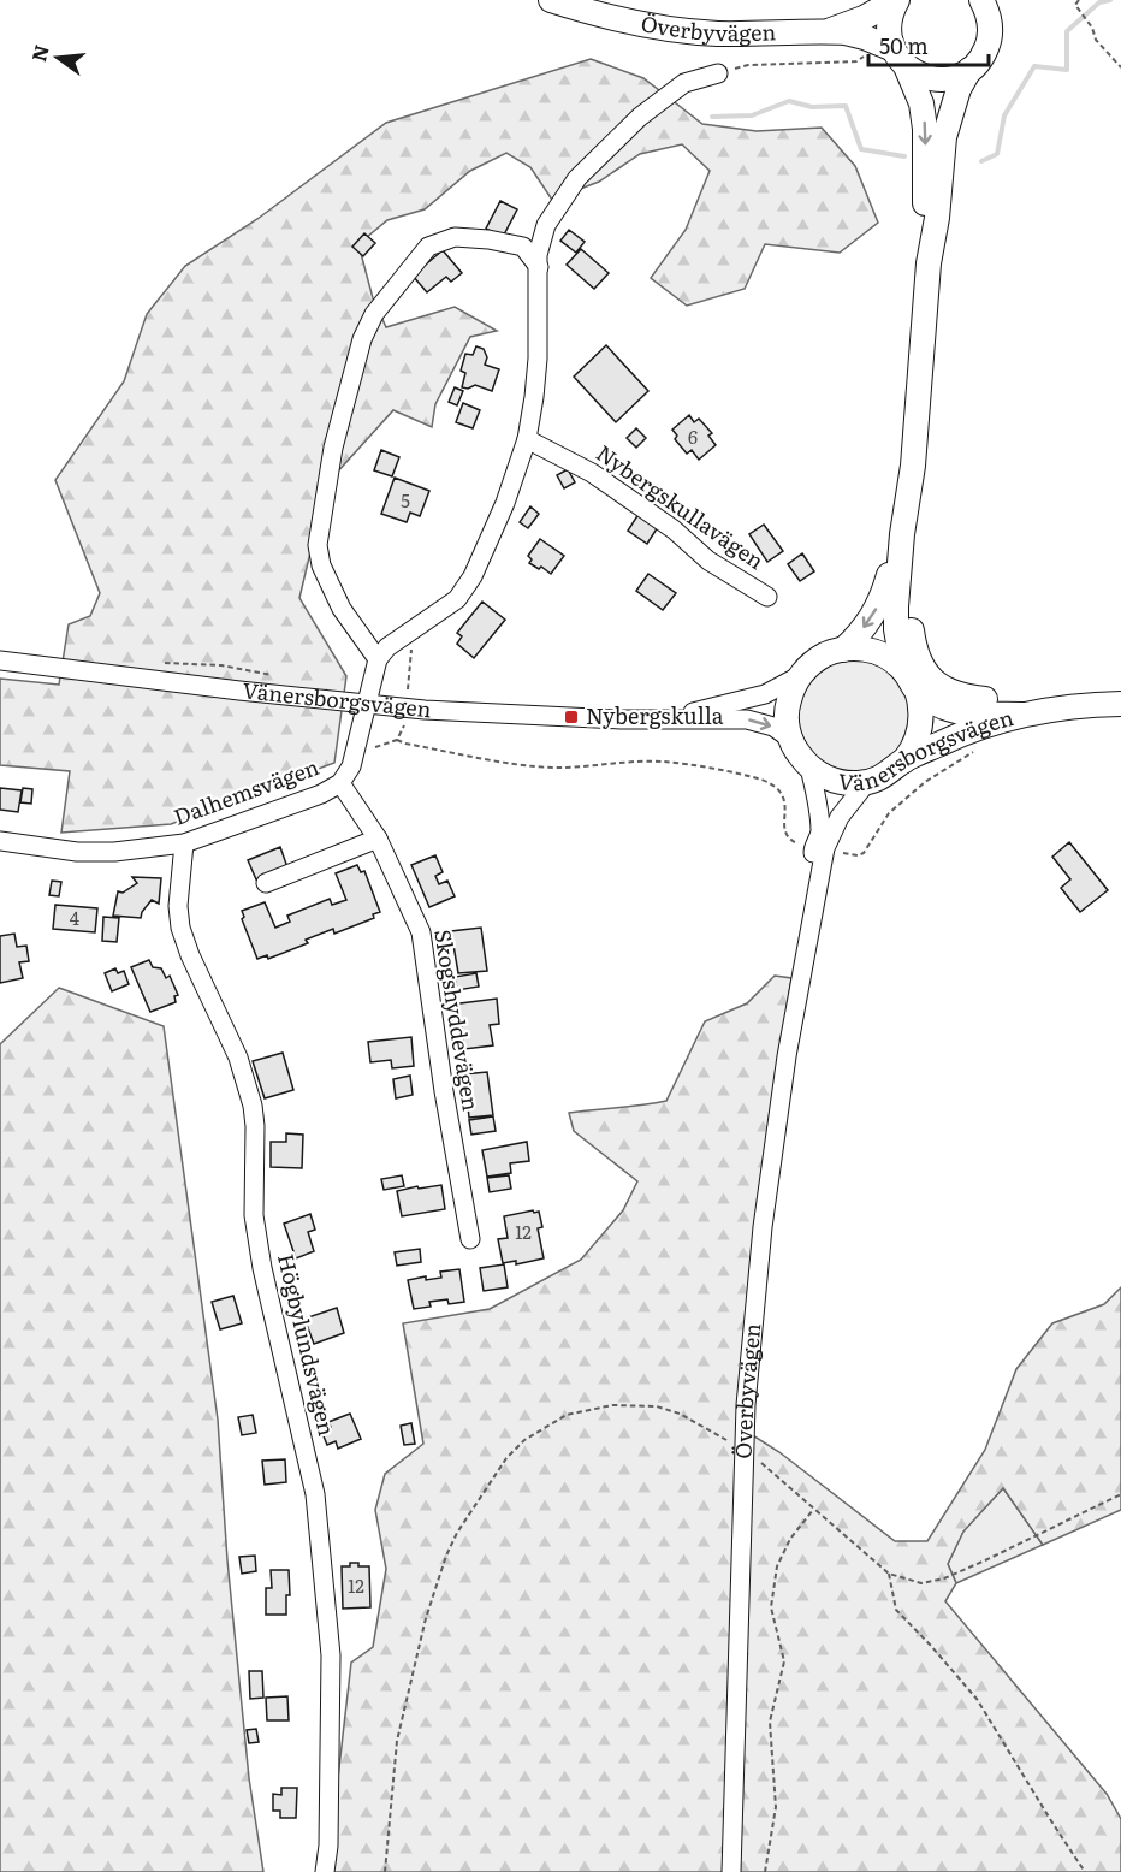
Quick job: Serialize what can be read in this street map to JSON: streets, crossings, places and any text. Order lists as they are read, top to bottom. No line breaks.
{"streets":{"main road":["Överbyvägen","Vänersborgsvägen"],"street":["Nybergskullavägen","Dalhemsvägen","Skogshyddevägen","Högbylundsvägen"]},"crossings":[["Överbyvägen","Vänersborgsvägen"],["Vänersborgsvägen","Dalhemsvägen"],["Dalhemsvägen","Skogshyddevägen"],["Dalhemsvägen","Högbylundsvägen"]],"places":{"transit":["Nybergskulla"]},"house_numbers":["6","5","4","12","12"],"scale_bar":"50 m","north":"left"}
